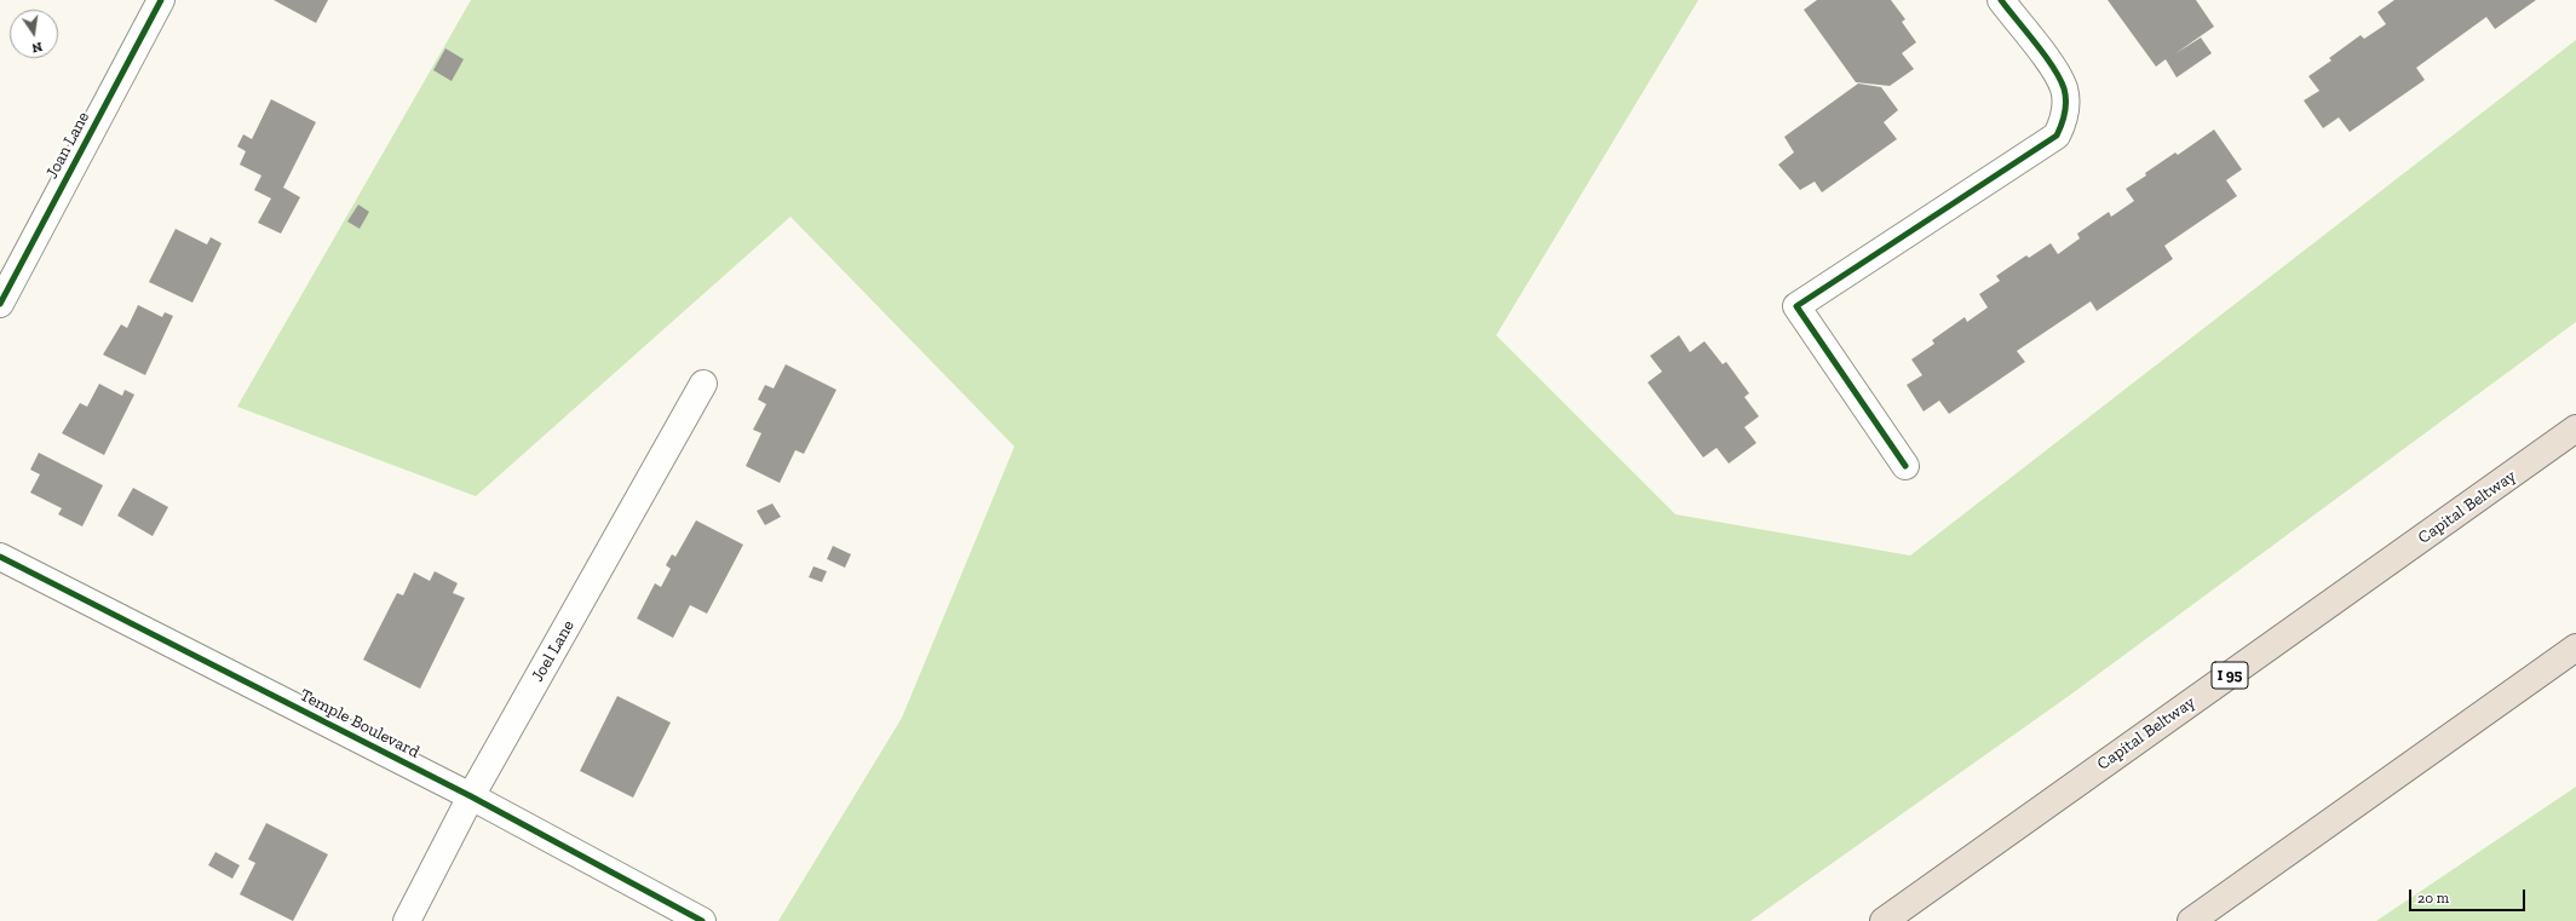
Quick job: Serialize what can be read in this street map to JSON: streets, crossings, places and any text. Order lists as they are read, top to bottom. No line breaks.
{"streets":{"highway":["Capital Beltway","I 95"],"street":["Joan Lane","Joel Lane","Temple Boulevard"]},"crossings":[["Joel Lane","Temple Boulevard"]],"scale_bar":"20 m","north":"bottom"}
